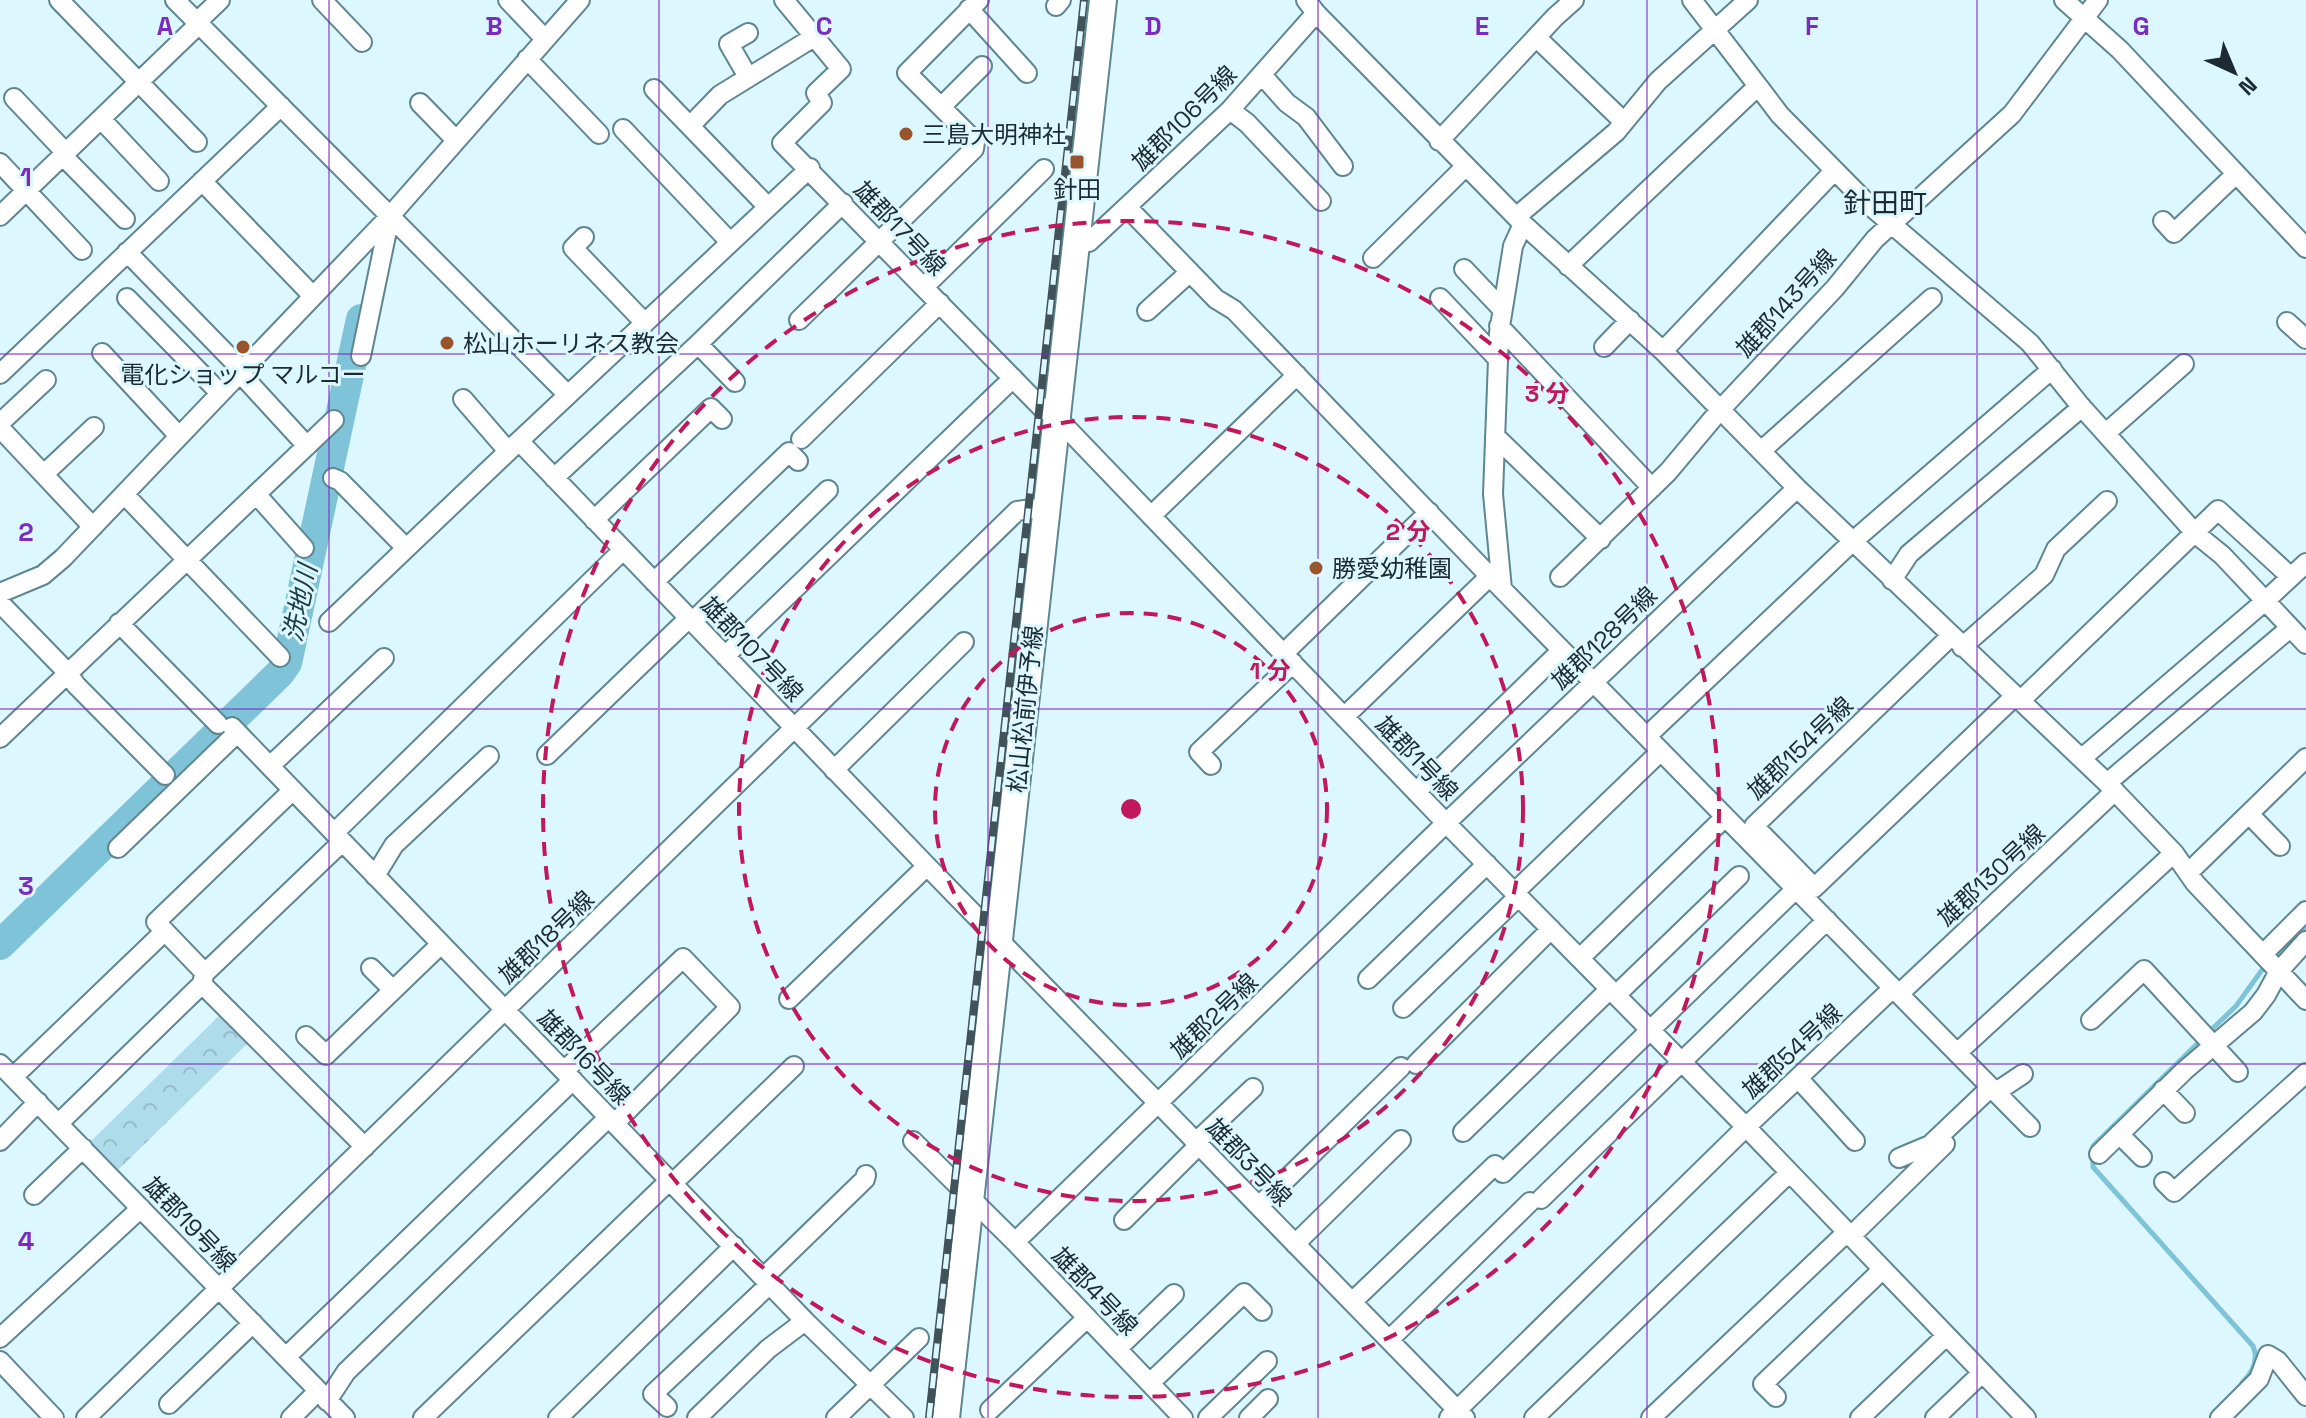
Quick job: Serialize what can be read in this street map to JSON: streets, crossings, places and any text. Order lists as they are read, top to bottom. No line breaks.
{"streets":{"main road":["松山松前伊予線"],"street":["雄郡106号線","雄郡17号線","雄郡143号線","雄郡128号線","雄郡107号線","雄郡154号線","雄郡1号線","雄郡130号線","雄郡18号線","雄郡2号線","雄郡54号線","雄郡16号線","雄郡3号線","雄郡19号線","雄郡4号線"]},"crossings":[["雄郡106号線","松山松前伊予線"],["雄郡17号線","松山松前伊予線"],["雄郡17号線","雄郡1号線"],["雄郡128号線","雄郡1号線"],["雄郡128号線","雄郡2号線"],["雄郡107号線","松山松前伊予線"],["雄郡107号線","雄郡18号線"],["雄郡107号線","雄郡3号線"],["松山松前伊予線","雄郡1号線"],["松山松前伊予線","雄郡18号線"],["松山松前伊予線","雄郡3号線"],["松山松前伊予線","雄郡4号線"],["雄郡1号線","雄郡2号線"],["雄郡1号線","雄郡54号線"],["雄郡130号線","雄郡54号線"],["雄郡18号線","雄郡16号線"],["雄郡18号線","雄郡19号線"],["雄郡2号線","雄郡3号線"],["雄郡2号線","雄郡4号線"],["雄郡54号線","雄郡3号線"]],"districts":["針田町"],"water":["洗地川"],"places":{"other":["三島大明神社","松山ホーリネス教会","電化ショップ マルコー","勝愛幼稚園"],"transit":["針田"]},"north":"bottom right","grid":{"columns":["A","B","C","D","E","F","G"],"rows":["1","2","3","4"]},"rings":["3 分","2 分","1 分"]}
